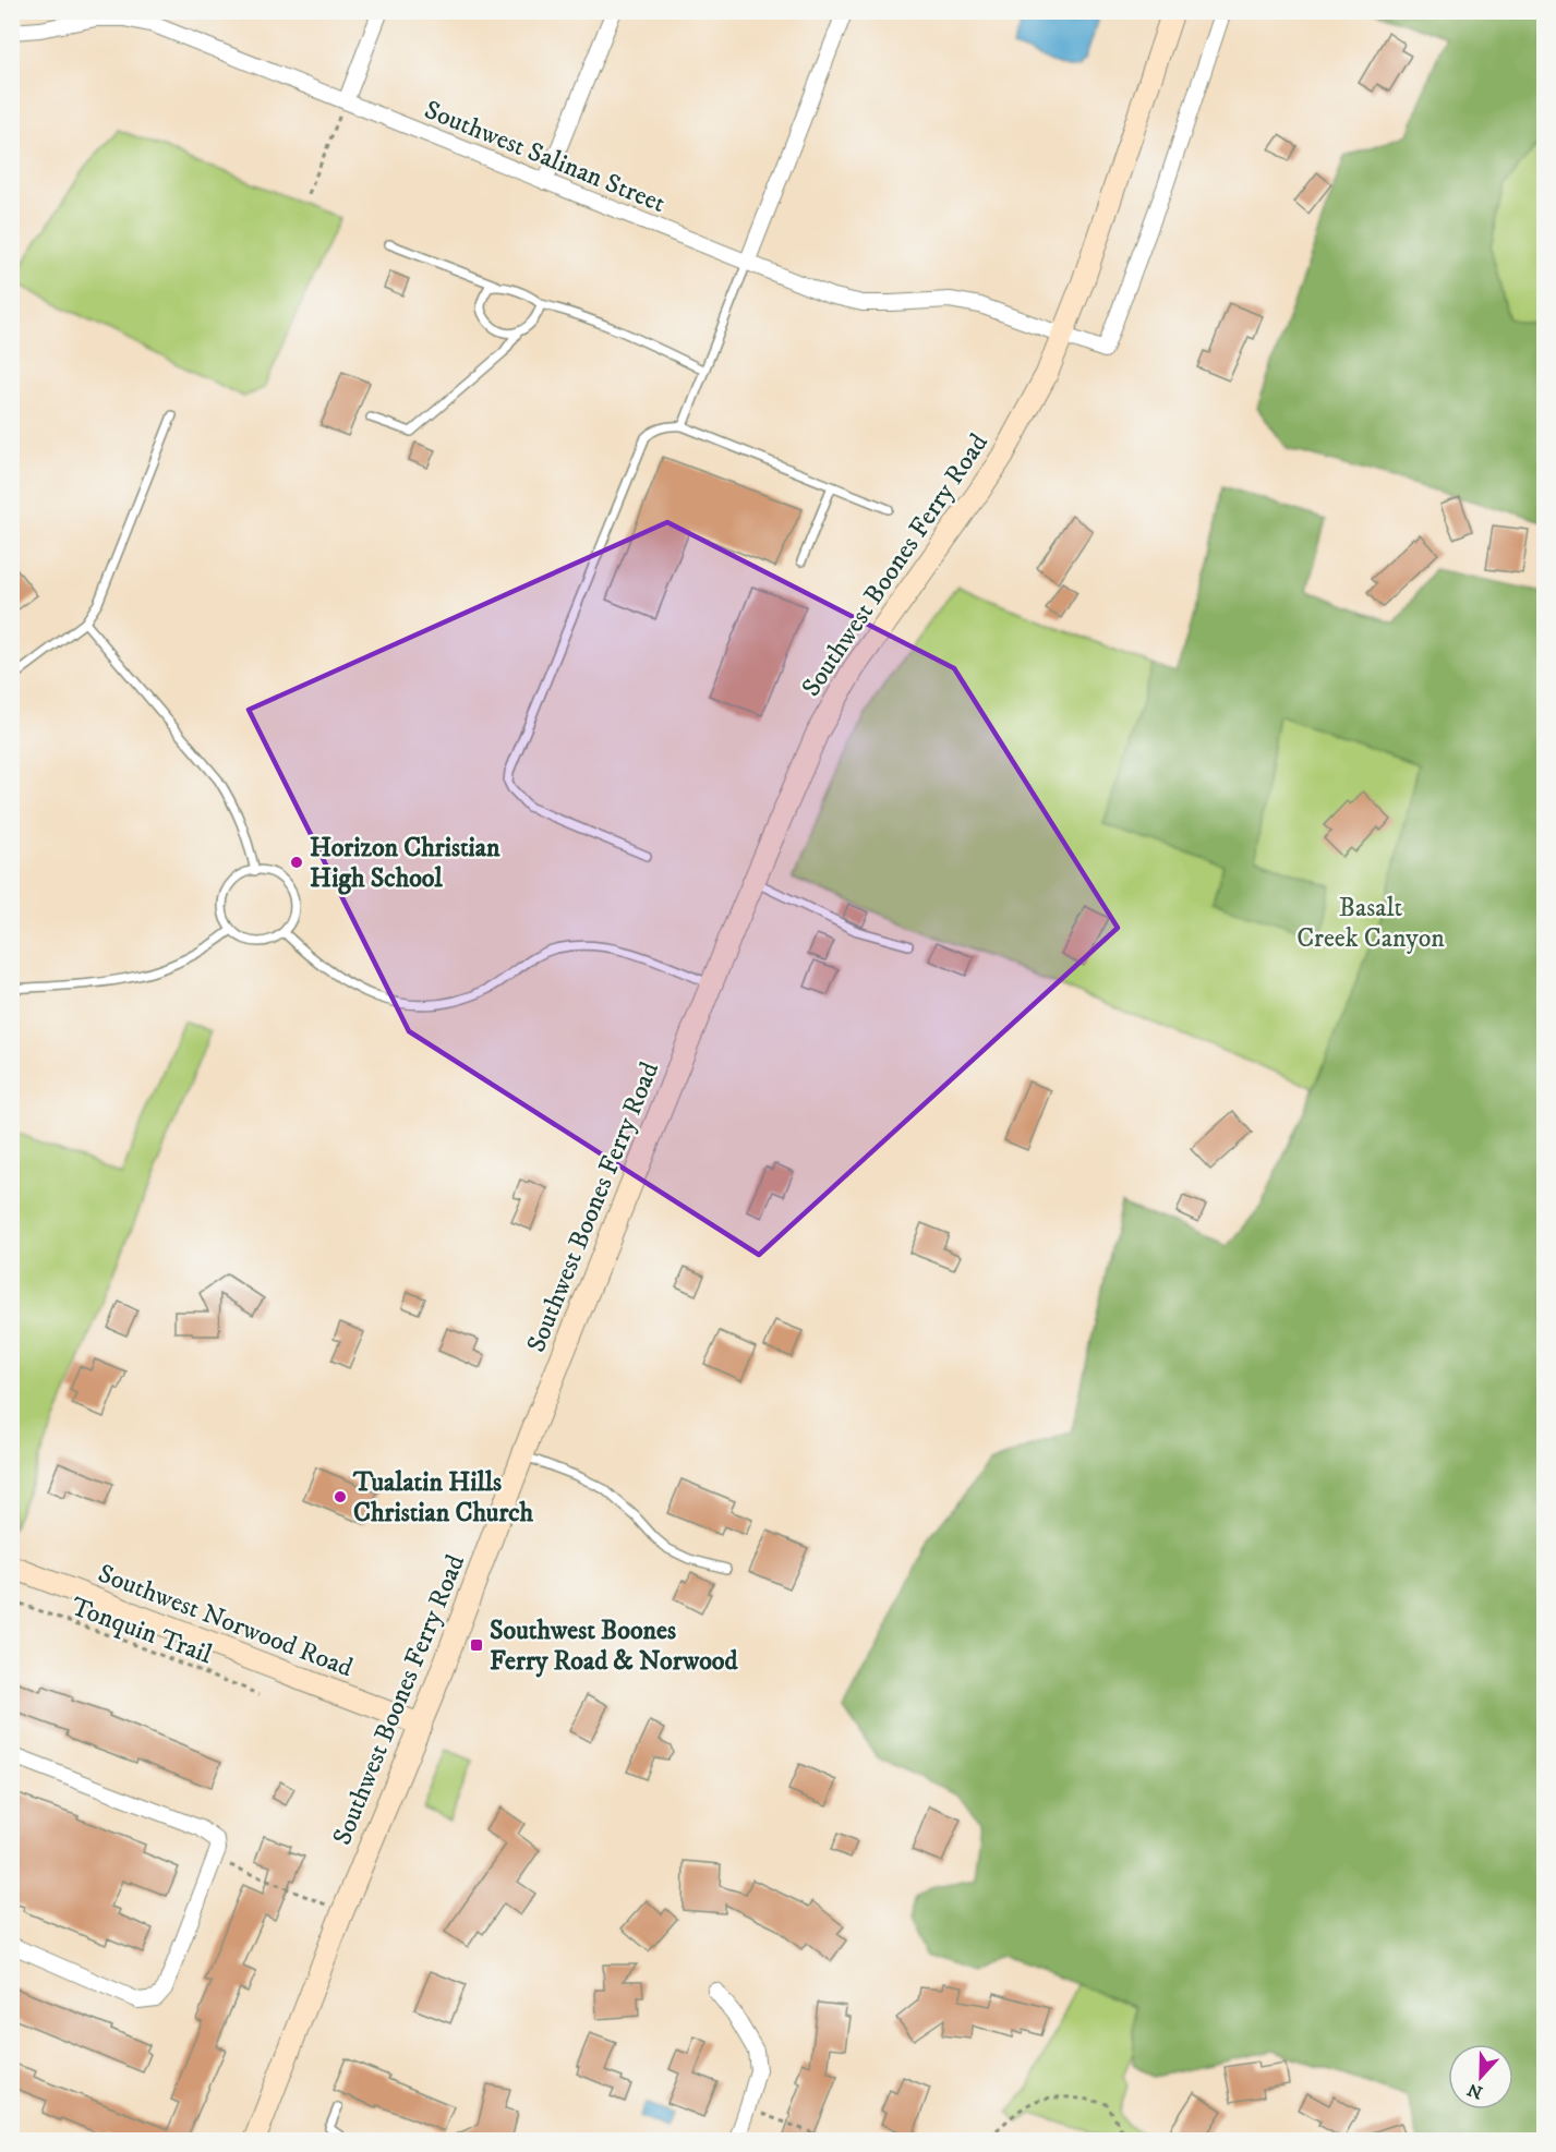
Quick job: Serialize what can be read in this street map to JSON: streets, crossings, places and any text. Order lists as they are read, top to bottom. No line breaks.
{"streets":{"main road":["Southwest Boones Ferry Road","Southwest Norwood Road"],"street":["Southwest Salinan Street"],"path":["Tonquin Trail"]},"crossings":[["Southwest Salinan Street","Southwest Boones Ferry Road"],["Southwest Boones Ferry Road","Southwest Norwood Road"]],"parks":["Basalt Creek Canyon"],"places":{"other":["Horizon Christian High School","Tualatin Hills Christian Church"],"transit":["Southwest Boones Ferry Road & Norwood"]},"north":"bottom"}
